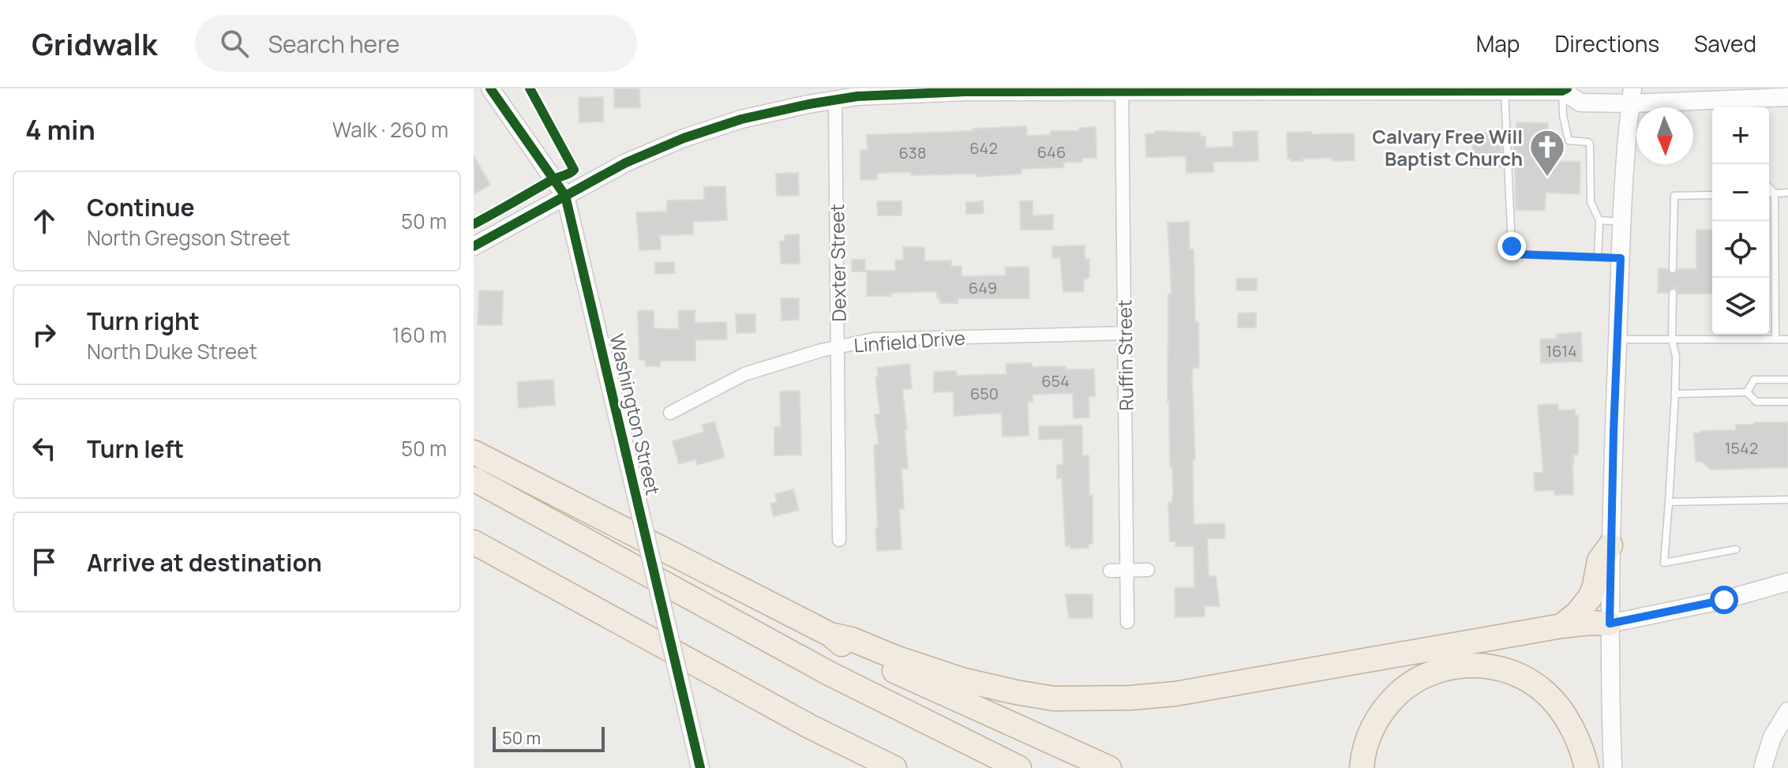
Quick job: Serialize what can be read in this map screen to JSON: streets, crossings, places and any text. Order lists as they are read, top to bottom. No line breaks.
{"streets":{"street":["Dexter Street","Linfield Drive","Ruffin Street","Washington Street"]},"crossings":[["Dexter Street","Linfield Drive"],["Linfield Drive","Ruffin Street"]],"places":{"church":["Calvary Free Will Baptist Church"]},"house_numbers":["642","646","638","649","1614","654","650","1542"],"scale_bar":"50 m","north":"bottom","page":{"header":"Gridwalk","search":"Search here","nav":["Map","Directions","Saved"],"heading":["4 min","Walk · 260 m"],"map_buttons":["+","−"],"list":[["Continue","North Gregson Street","50 m"],["Turn right","North Duke Street","160 m"],["Turn left","50 m"],"Arrive at destination"],"scale":"50 m"}}
